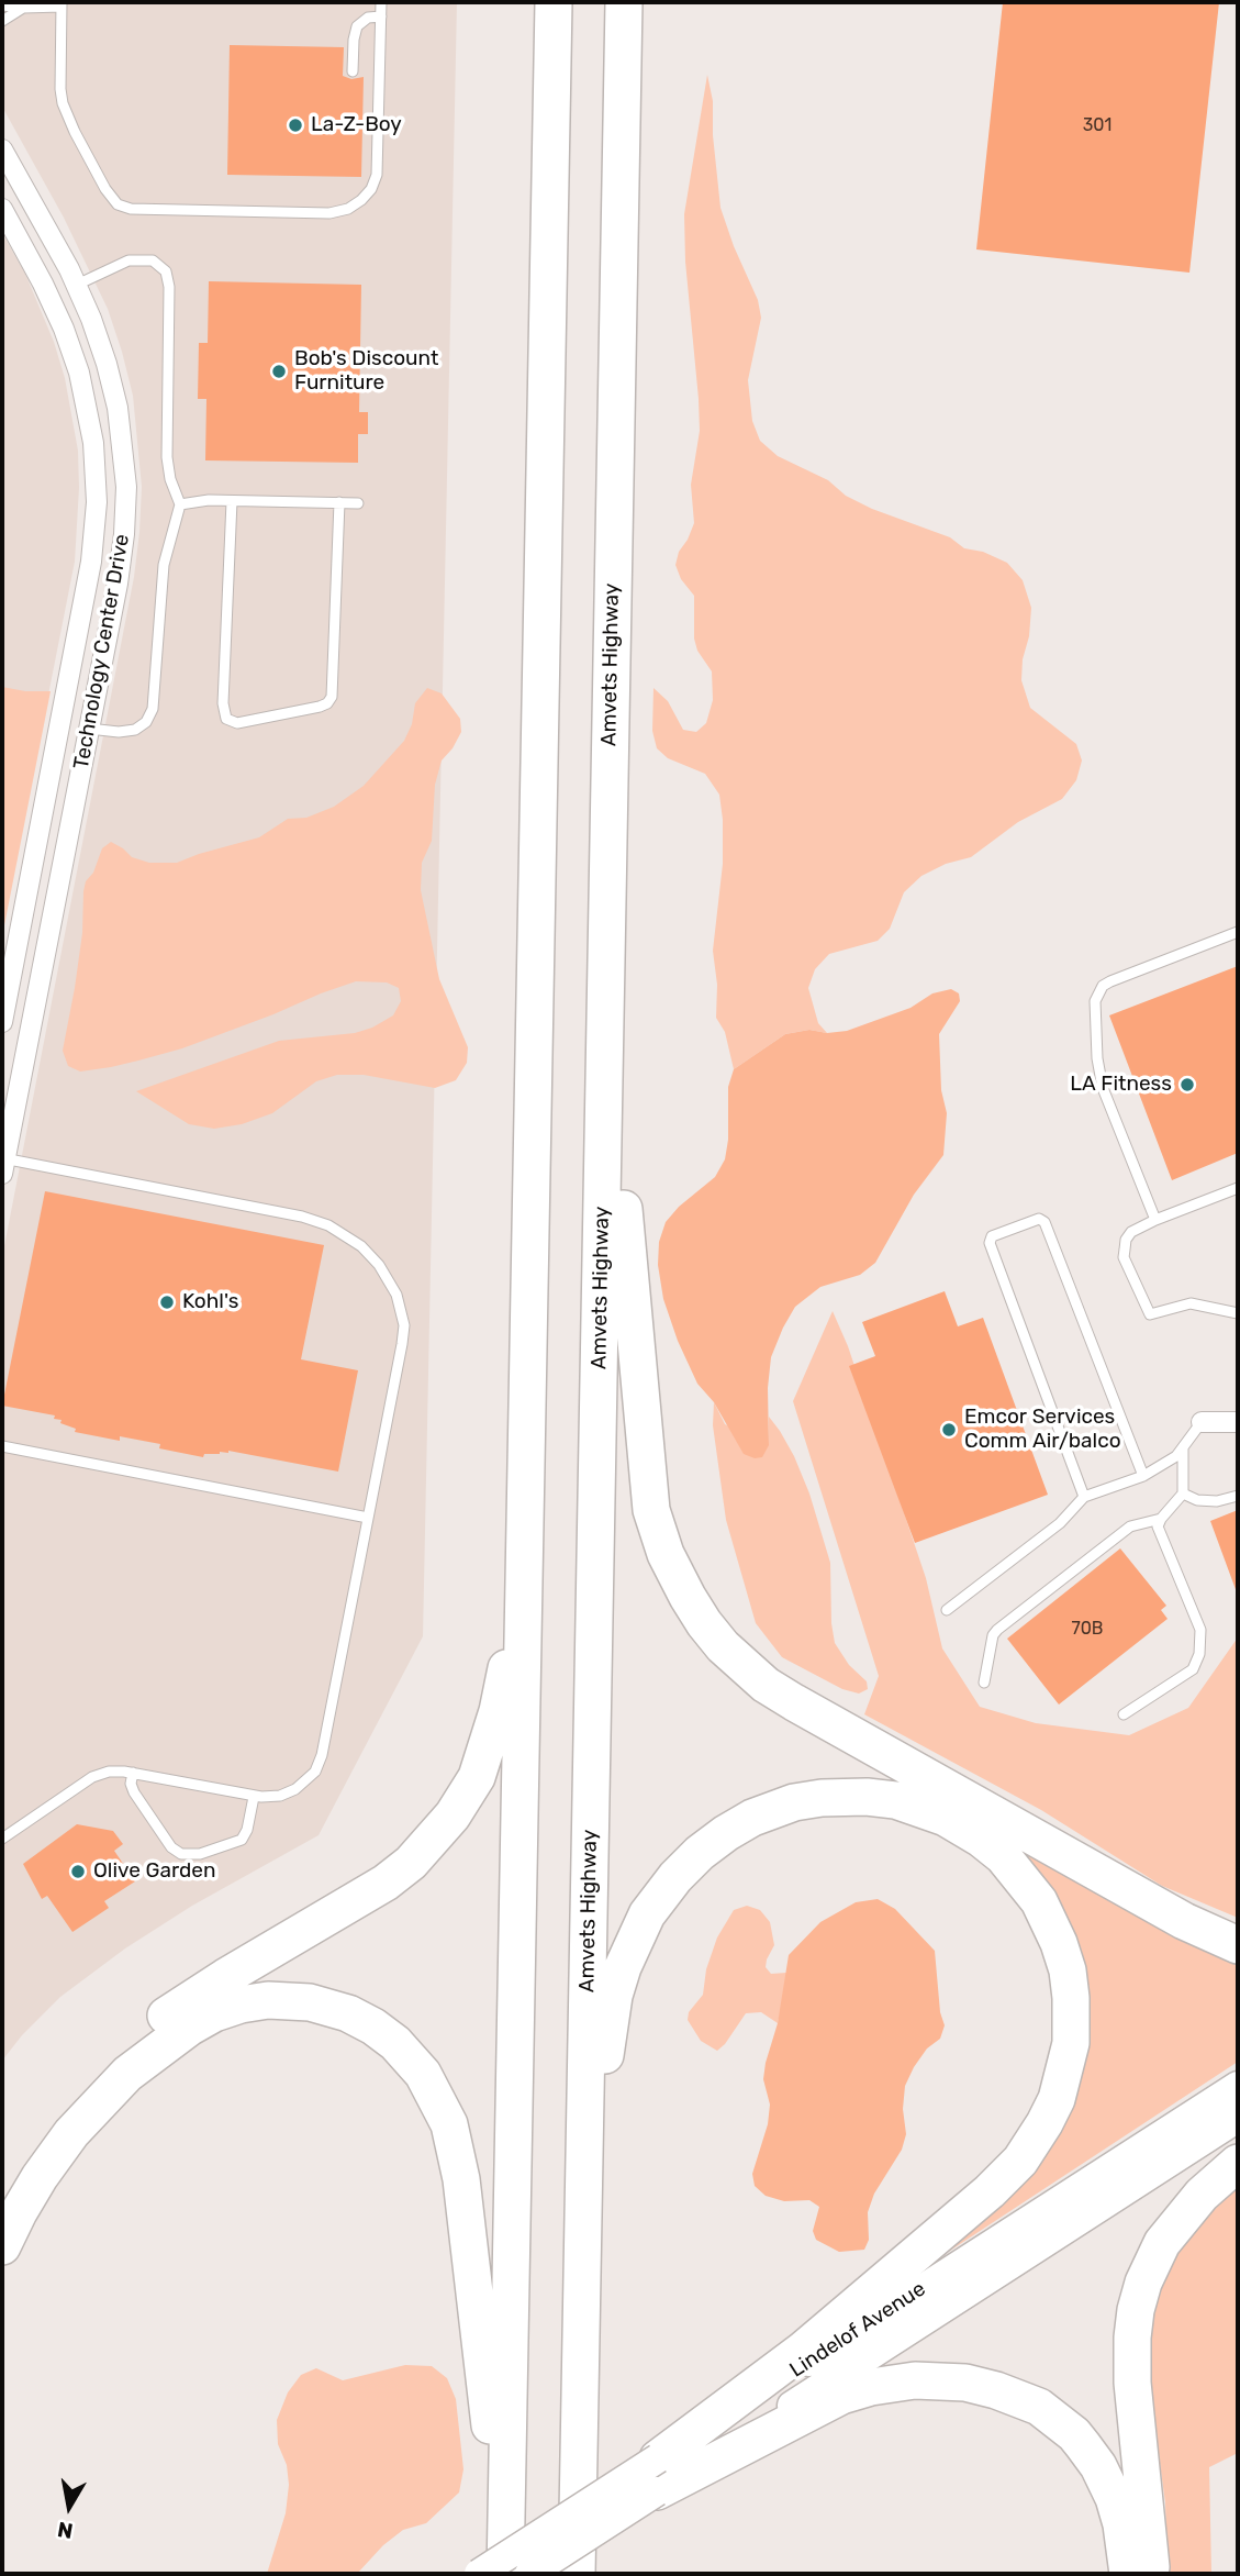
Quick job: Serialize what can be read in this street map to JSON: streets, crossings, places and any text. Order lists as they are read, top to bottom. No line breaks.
{"streets":{"highway":["Amvets Highway"],"main road":["Lindelof Avenue"],"street":["Technology Center Drive"]},"places":["La-Z-Boy","Bob's Discount Furniture","LA Fitness","Kohl's","Emcor Services Comm Air/balco","Olive Garden"],"house_numbers":["301","70B"],"north":"bottom"}
